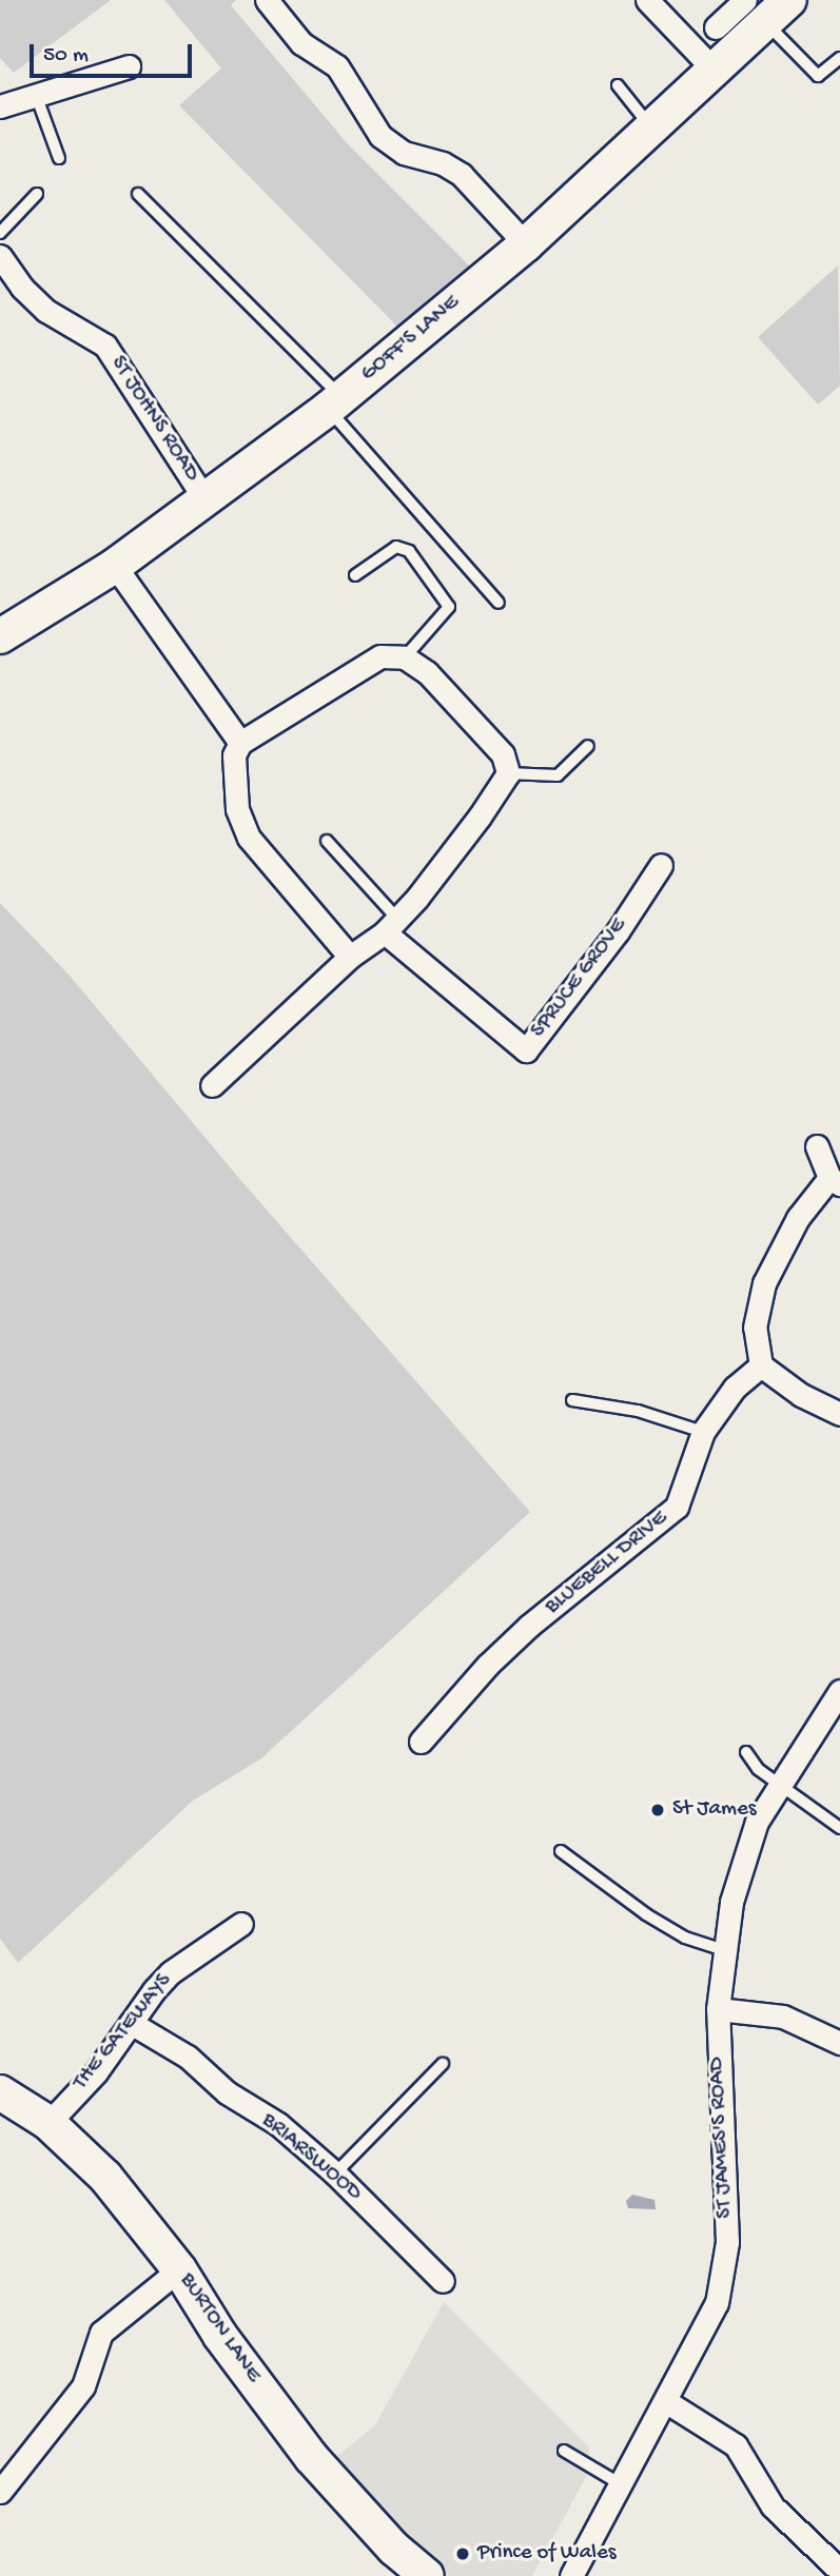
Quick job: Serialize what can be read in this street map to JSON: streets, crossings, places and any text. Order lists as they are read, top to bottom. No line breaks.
{"streets":{"main road":["GOFF'S LANE","BURTON LANE"],"street":["ST JOHNS ROAD","SPRUCE GROVE","BLUEBELL DRIVE","THE GATEWAYS","ST JAMES'S ROAD","BRIARSWOOD"]},"crossings":[["GOFF'S LANE","ST JOHNS ROAD"],["THE GATEWAYS","BRIARSWOOD"],["THE GATEWAYS","BURTON LANE"]],"places":["St James","Prince of Wales"],"scale_bar":"50 m"}
